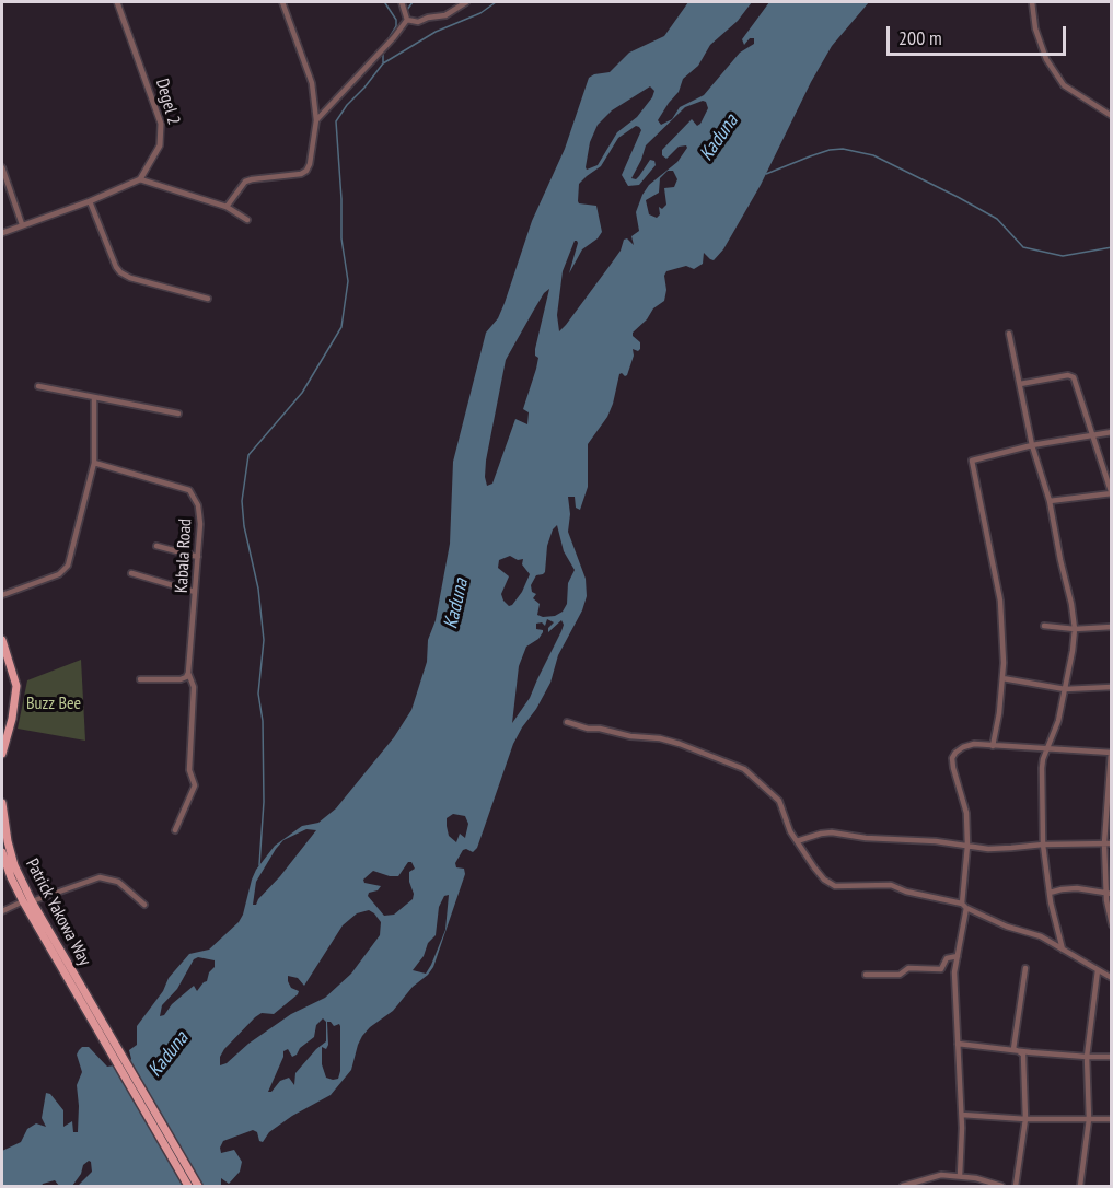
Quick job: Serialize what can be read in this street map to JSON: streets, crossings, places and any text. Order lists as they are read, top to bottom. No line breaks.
{"streets":{"main road":["Patrick Yakowa Way"],"street":["Degel 2","Kabala Road"]},"water":["Kaduna"],"parks":["Buzz Bee"],"scale_bar":"200 m"}
